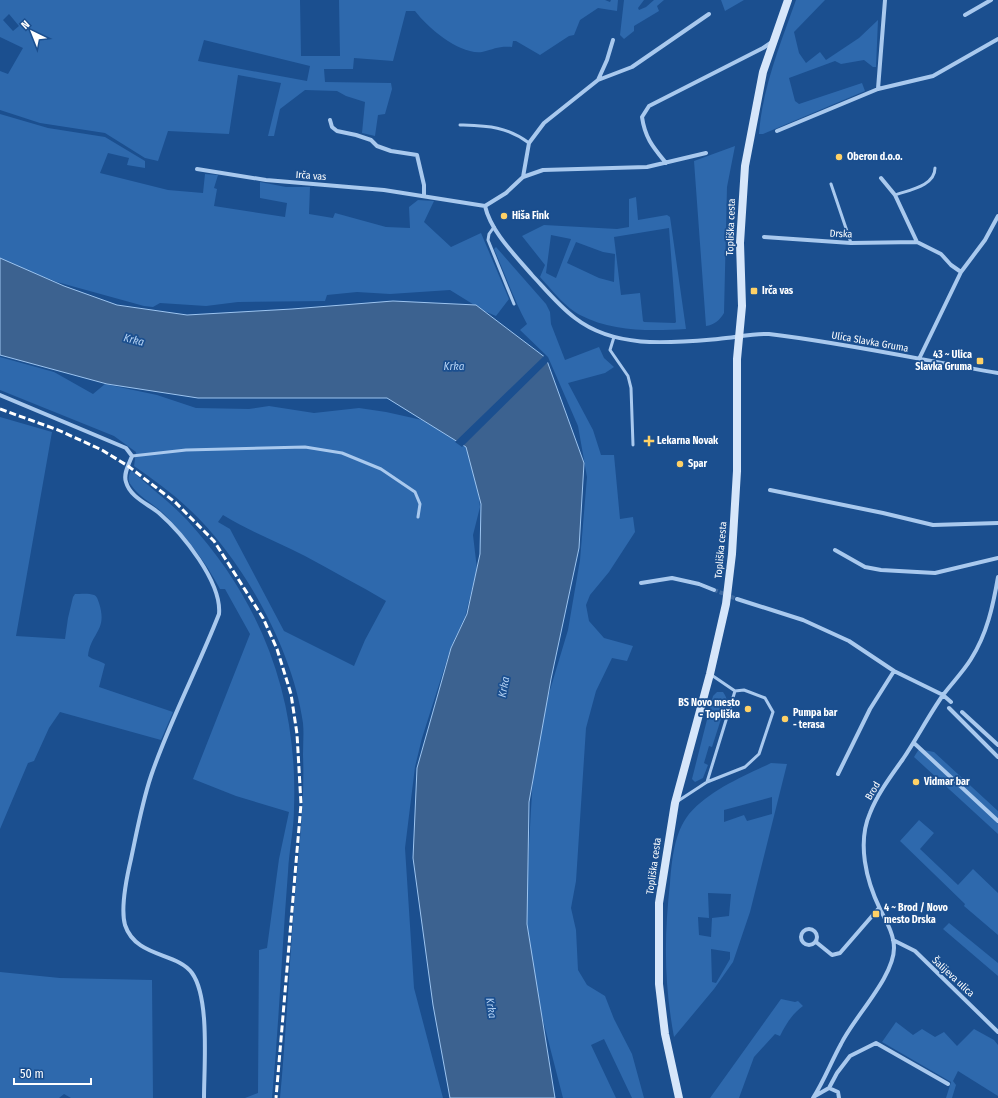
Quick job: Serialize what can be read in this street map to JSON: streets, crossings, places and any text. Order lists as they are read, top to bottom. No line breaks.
{"streets":{"main road":["Topliška cesta"],"street":["Irča vas","Drska","Ulica Slavka Gruma","Brod","Šalijeva ulica"]},"crossings":[["Topliška cesta","Ulica Slavka Gruma"],["Brod","Šalijeva ulica"]],"water":["Krka"],"places":{"other":["Oberon d.o.o.","Hiša Fink","Spar","BS Novo mesto - Topliška","Pumpa bar - terasa","Vidmar bar"],"transit":["Irča vas","43 ~ Ulica Slavka Gruma","4 ~ Brod / Novo mesto Drska"],"health":["Lekarna Novak"]},"scale_bar":"50 m","north":"top left"}
